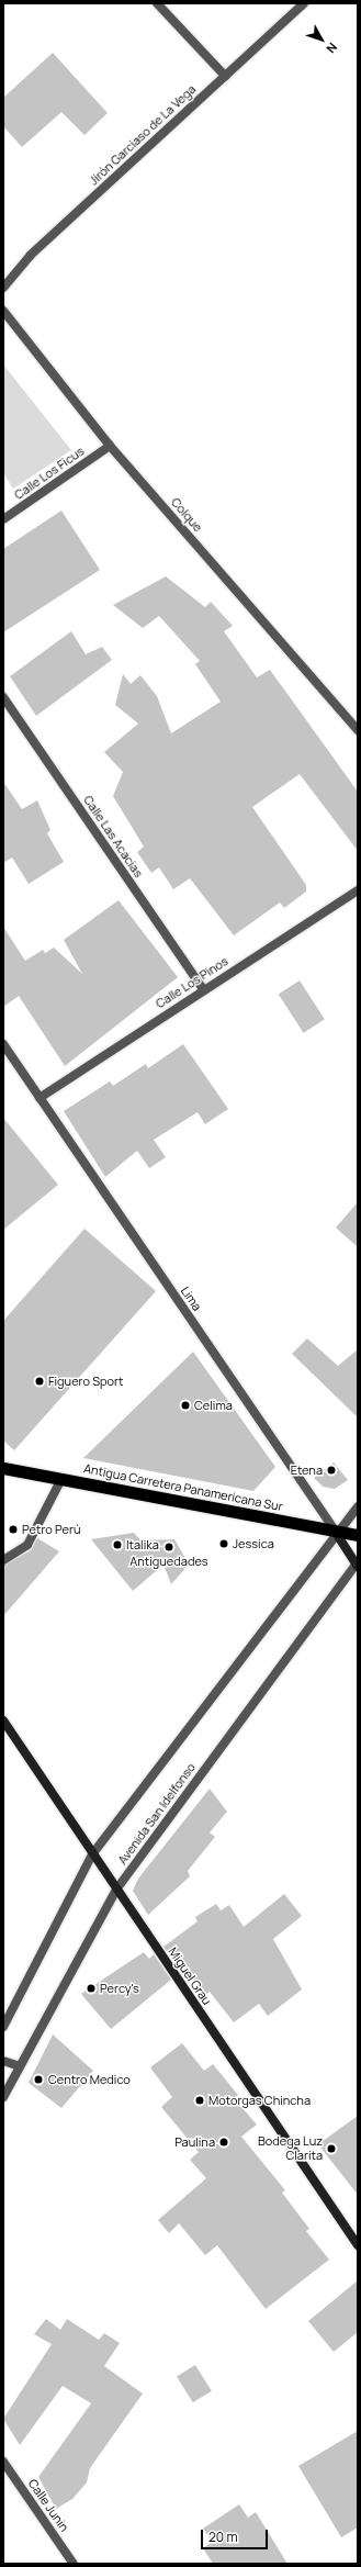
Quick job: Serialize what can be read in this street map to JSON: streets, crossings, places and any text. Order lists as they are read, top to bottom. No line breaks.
{"streets":{"highway":["Antigua Carretera Panamericana Sur"],"main road":["Lima","Miguel Grau"],"street":["Jirón Garciaso de La Vega","Calle Los Ficus","Colque","Calle Las Acacias","Calle Los Pinos","Avenida San Idelfonso","Calle Junin"]},"crossings":[["Calle Los Ficus","Colque"],["Calle Las Acacias","Calle Los Pinos"],["Calle Los Pinos","Lima"],["Lima","Antigua Carretera Panamericana Sur"],["Lima","Avenida San Idelfonso"],["Avenida San Idelfonso","Miguel Grau"]],"places":["Figuero Sport","Celima","Etena","Petro Perú","Jessica","Italika","Antiguedades","Percy's","Centro Medico","Motorgas Chincha","Paulina","Bodega Luz Clarita"],"scale_bar":"20 m","north":"bottom right"}
